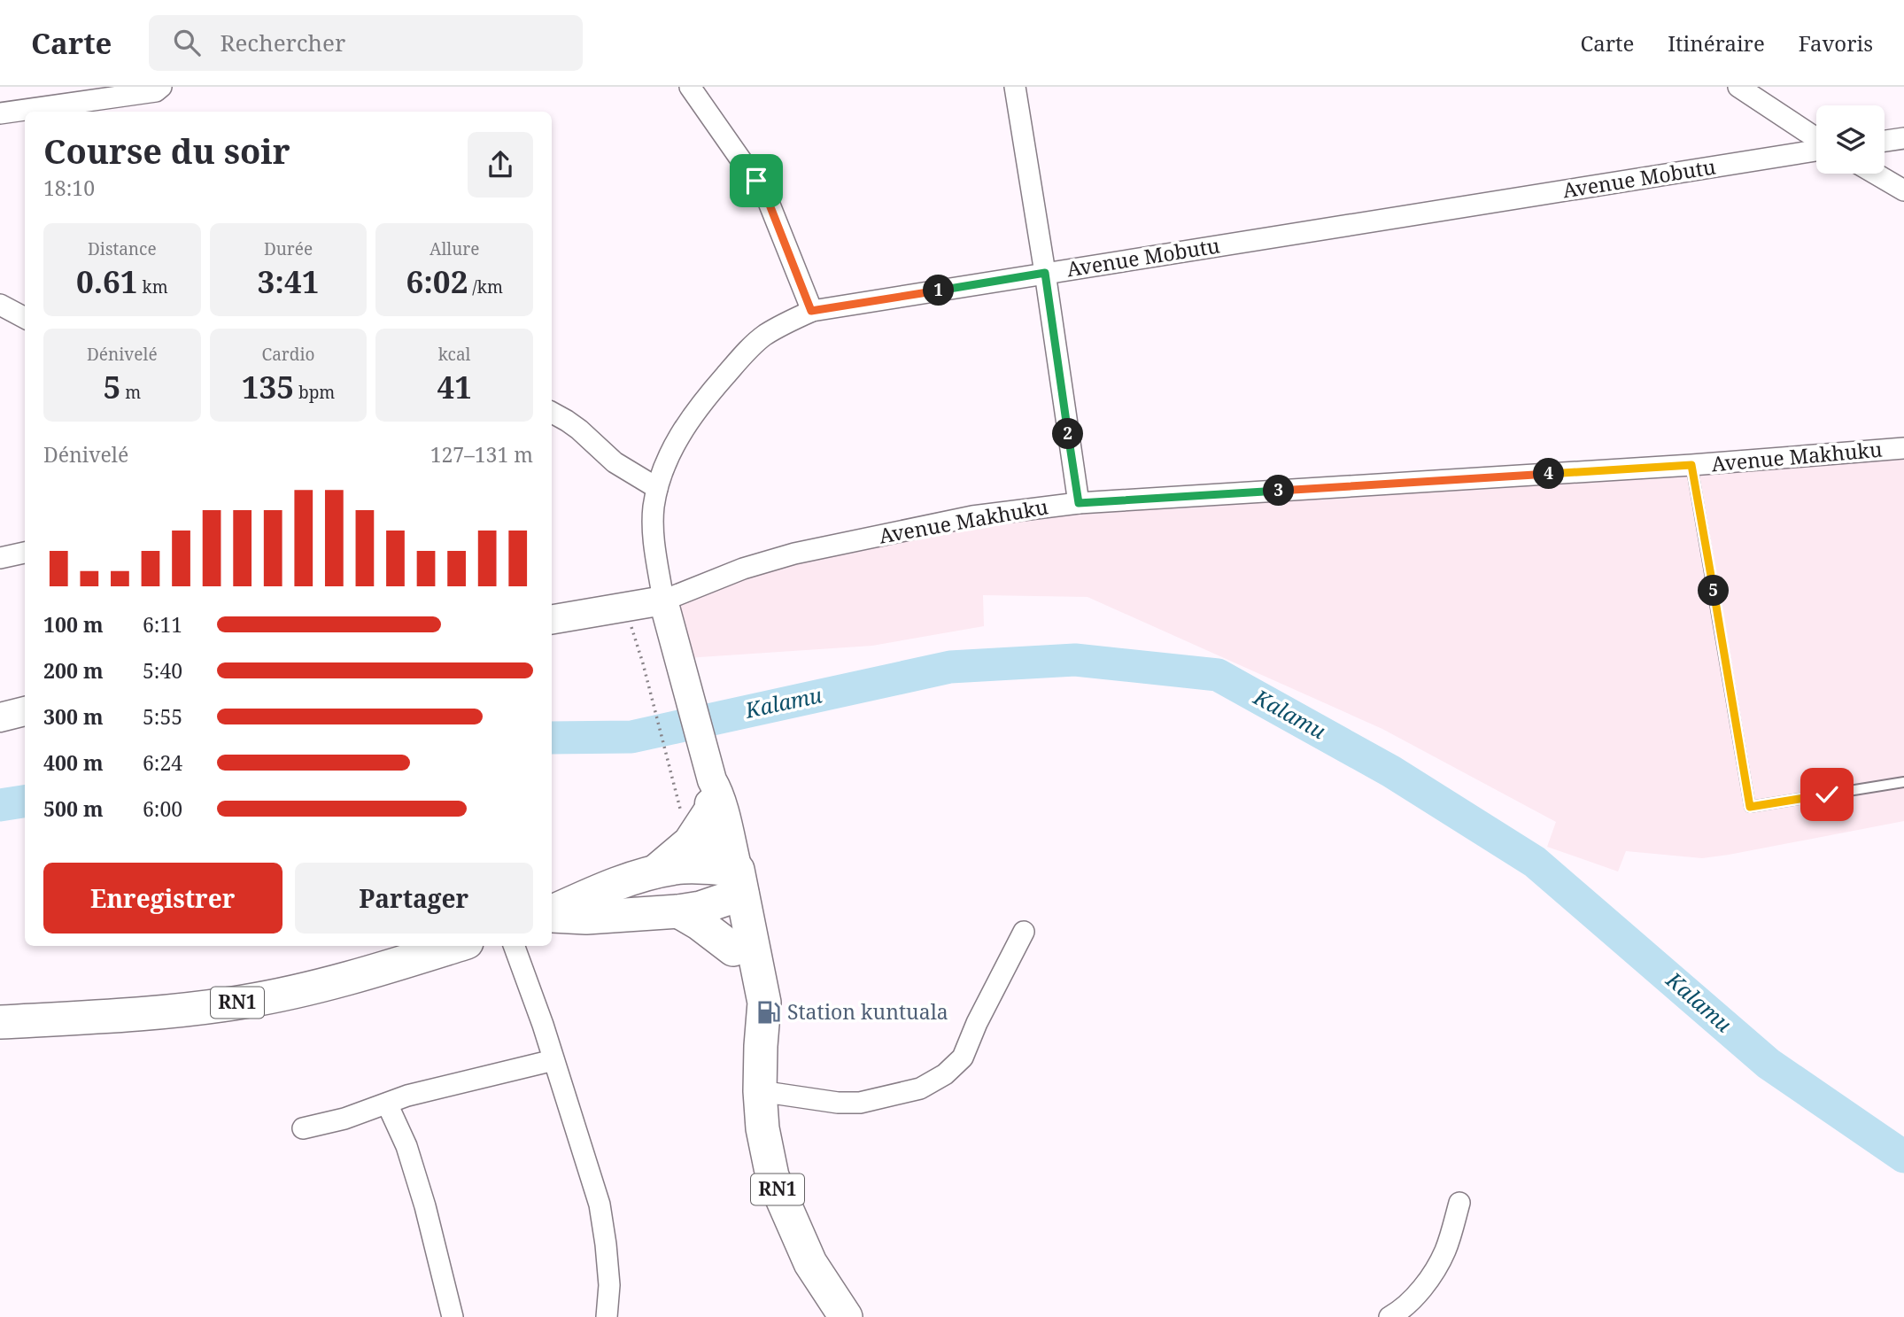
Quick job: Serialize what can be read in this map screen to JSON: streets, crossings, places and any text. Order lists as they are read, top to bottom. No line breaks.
{"streets":{"highway":["RN1"],"street":["Avenue Mobutu","Avenue Makhuku"]},"crossings":[["Avenue Mobutu","Avenue Makhuku"]],"water":["Kalamu"],"places":{"fuel station":["Station kuntuala"]},"page":{"header":"Carte","search":"Rechercher","nav":["Carte","Itinéraire","Favoris"],"heading":["Course du soir","18:10"],"stats":[["Distance","0.61 km"],["Durée","3:41"],["Allure","6:02 /km"],["Dénivelé","5 m"],["Cardio","135 bpm"],["kcal","41"]],"pins":["1","2","4","3","5"],"chart":["Dénivelé","127–131 m"],"list":[{"name":"100 m","note":"6:11"},{"name":"200 m","note":"5:40"},{"name":"300 m","note":"5:55"},{"name":"400 m","note":"6:24"},{"name":"500 m","note":"6:00"}],"buttons":["Enregistrer","Partager"]}}
